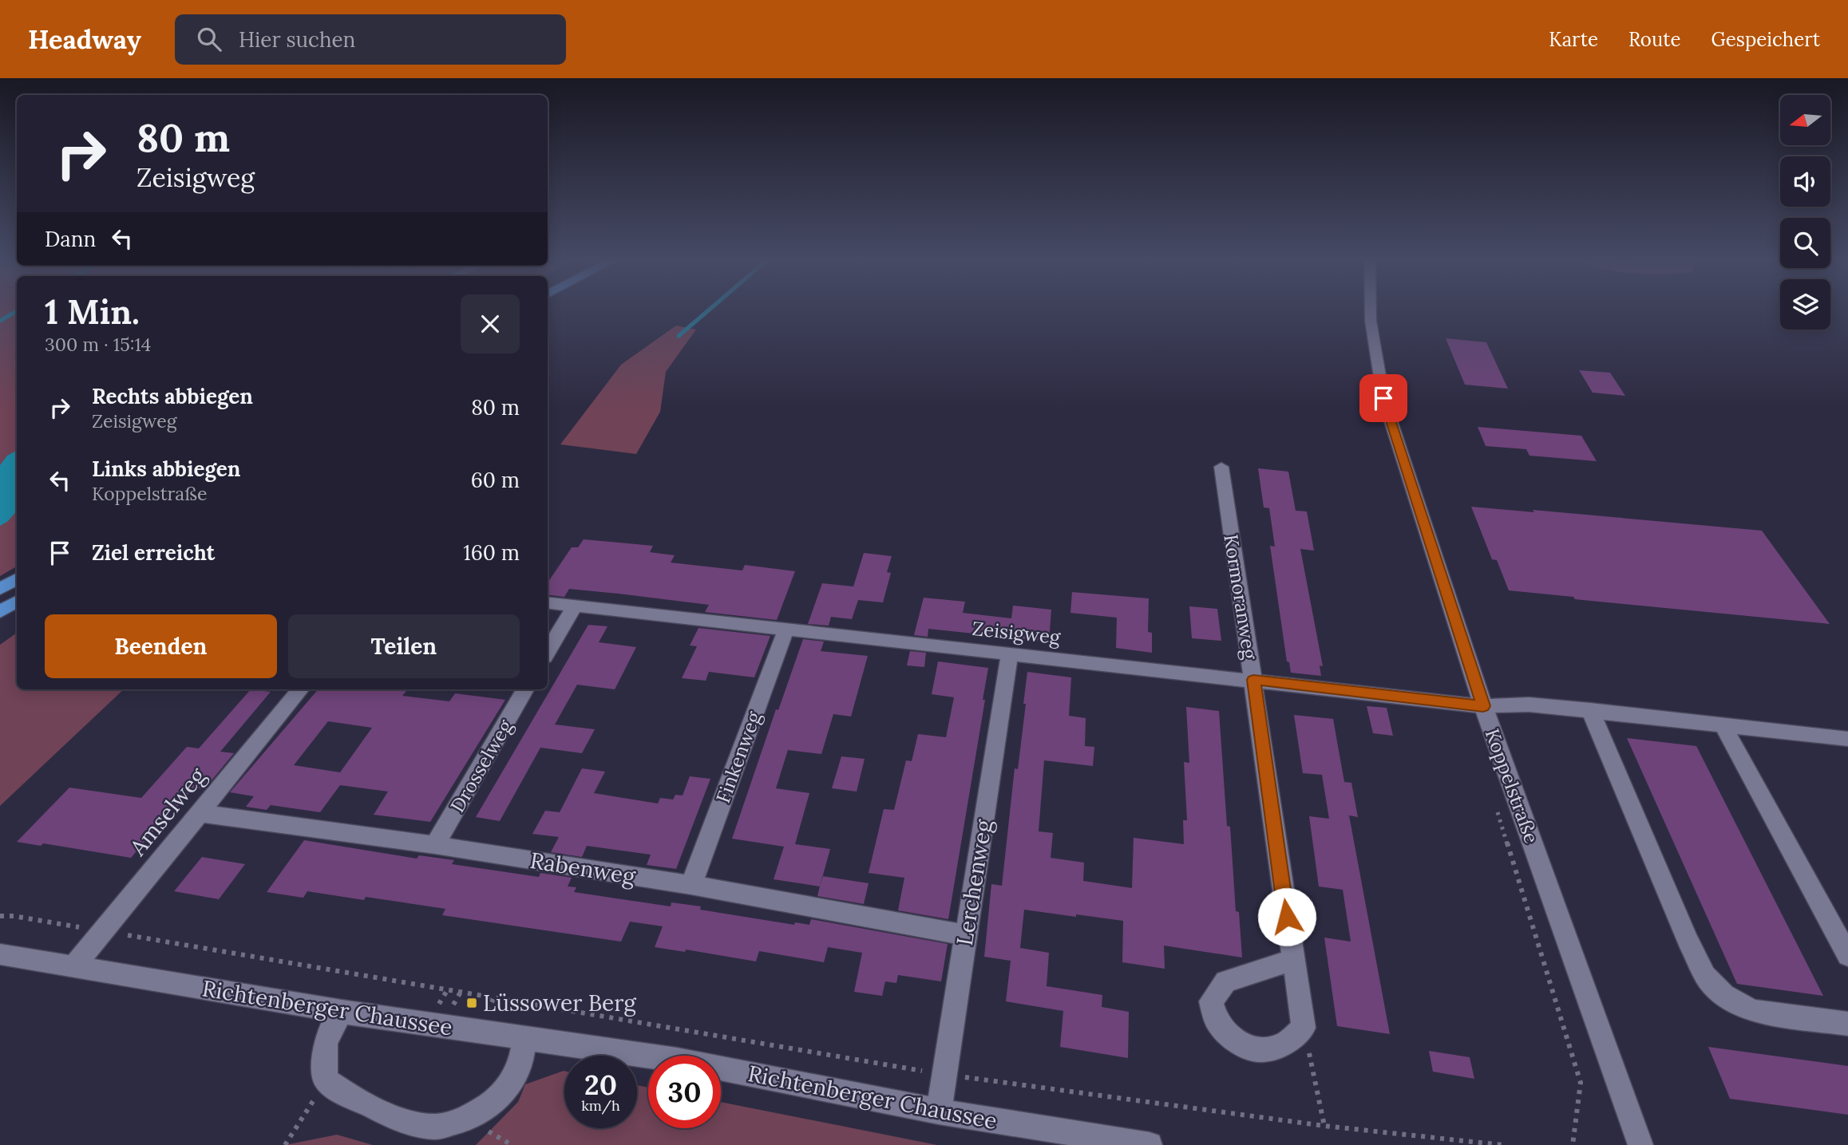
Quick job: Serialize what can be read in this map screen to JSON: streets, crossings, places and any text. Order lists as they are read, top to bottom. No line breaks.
{"streets":{"street":["Kormoranweg","Zeisigweg","Finkenweg","Drosselweg","Koppelstraße","Amselweg","Rabenweg","Lerchenweg","Richtenberger Chaussee"]},"crossings":[["Kormoranweg","Zeisigweg"],["Zeisigweg","Finkenweg"],["Zeisigweg","Koppelstraße"],["Zeisigweg","Lerchenweg"],["Finkenweg","Rabenweg"],["Drosselweg","Rabenweg"],["Amselweg","Rabenweg"],["Amselweg","Richtenberger Chaussee"],["Rabenweg","Lerchenweg"],["Lerchenweg","Richtenberger Chaussee"]],"places":{"transit":["Lüssower Berg"]},"north":"left","page":{"header":"Headway","search":"Hier suchen","nav":["Karte","Route","Gespeichert"],"turn":["80 m","Zeisigweg"],"then":"Dann","heading":["1 Min.","300 m · 15:14"],"list":[{"name":"Rechts abbiegen","note":"Zeisigweg","value":"80 m"},{"name":"Links abbiegen","note":"Koppelstraße","value":"60 m"},{"name":"Ziel erreicht","value":"160 m"}],"buttons":["Beenden","Teilen"],"speed":"20 km/h","limit":"30"}}
